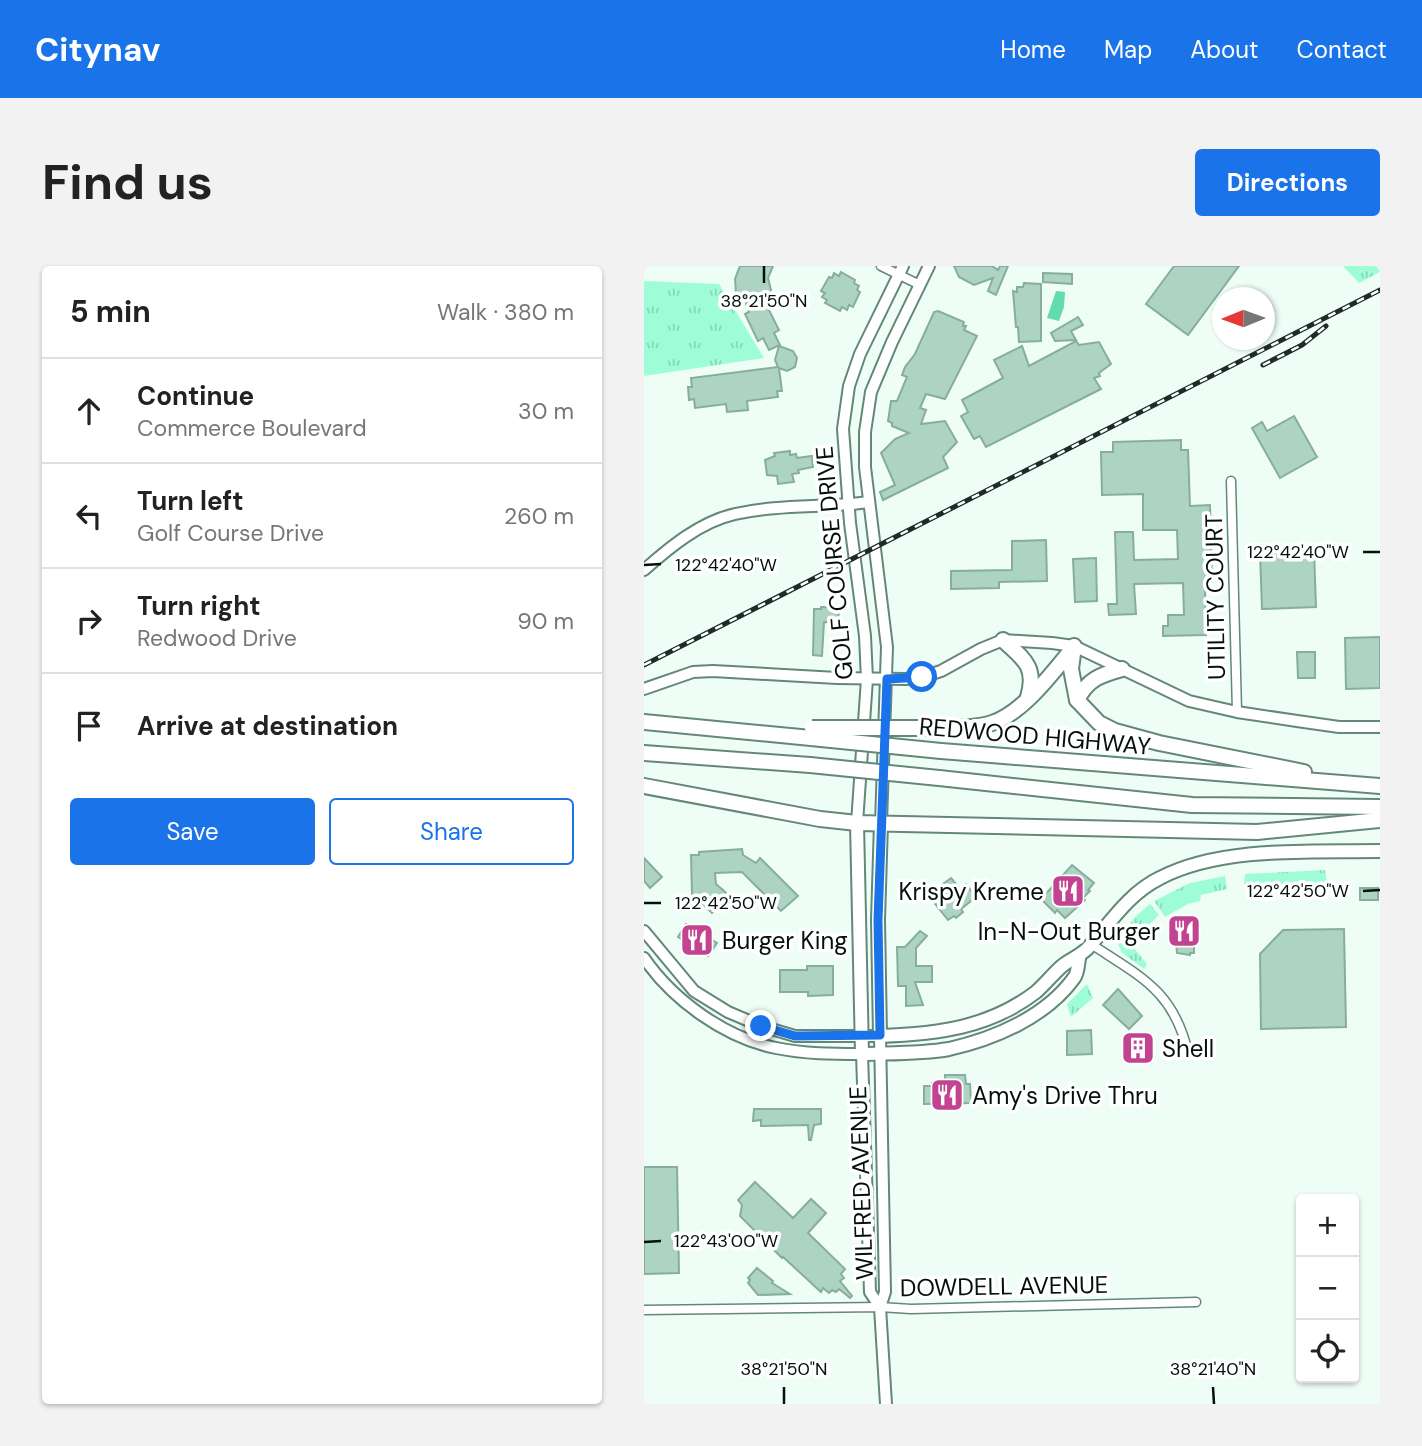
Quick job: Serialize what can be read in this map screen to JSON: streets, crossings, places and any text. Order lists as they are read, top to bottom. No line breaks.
{"streets":{"highway":["REDWOOD HIGHWAY"],"main road":["GOLF COURSE DRIVE","WILFRED AVENUE"],"street":["UTILITY COURT","DOWDELL AVENUE"]},"crossings":[["GOLF COURSE DRIVE","WILFRED AVENUE"],["WILFRED AVENUE","DOWDELL AVENUE"]],"places":{"restaurant":["Krispy Kreme","In-N-Out Burger","Burger King","Amy's Drive Thru"],"building":["Shell"]},"north":"left","page":{"header":"Citynav","nav":["Home","Map","About","Contact"],"buttons":["Directions",["Save","Share"]],"title":"Find us","heading":["5 min","Walk · 380 m"],"list":[["Continue","Commerce Boulevard","30 m"],["Turn left","Golf Course Drive","260 m"],["Turn right","Redwood Drive","90 m"],"Arrive at destination"],"map_buttons":["+","−"]},"coordinates":["38°21'50\"N","122°42'40\"W","122°42'50\"W","122°43'00\"W","38°21'40\"N"]}
